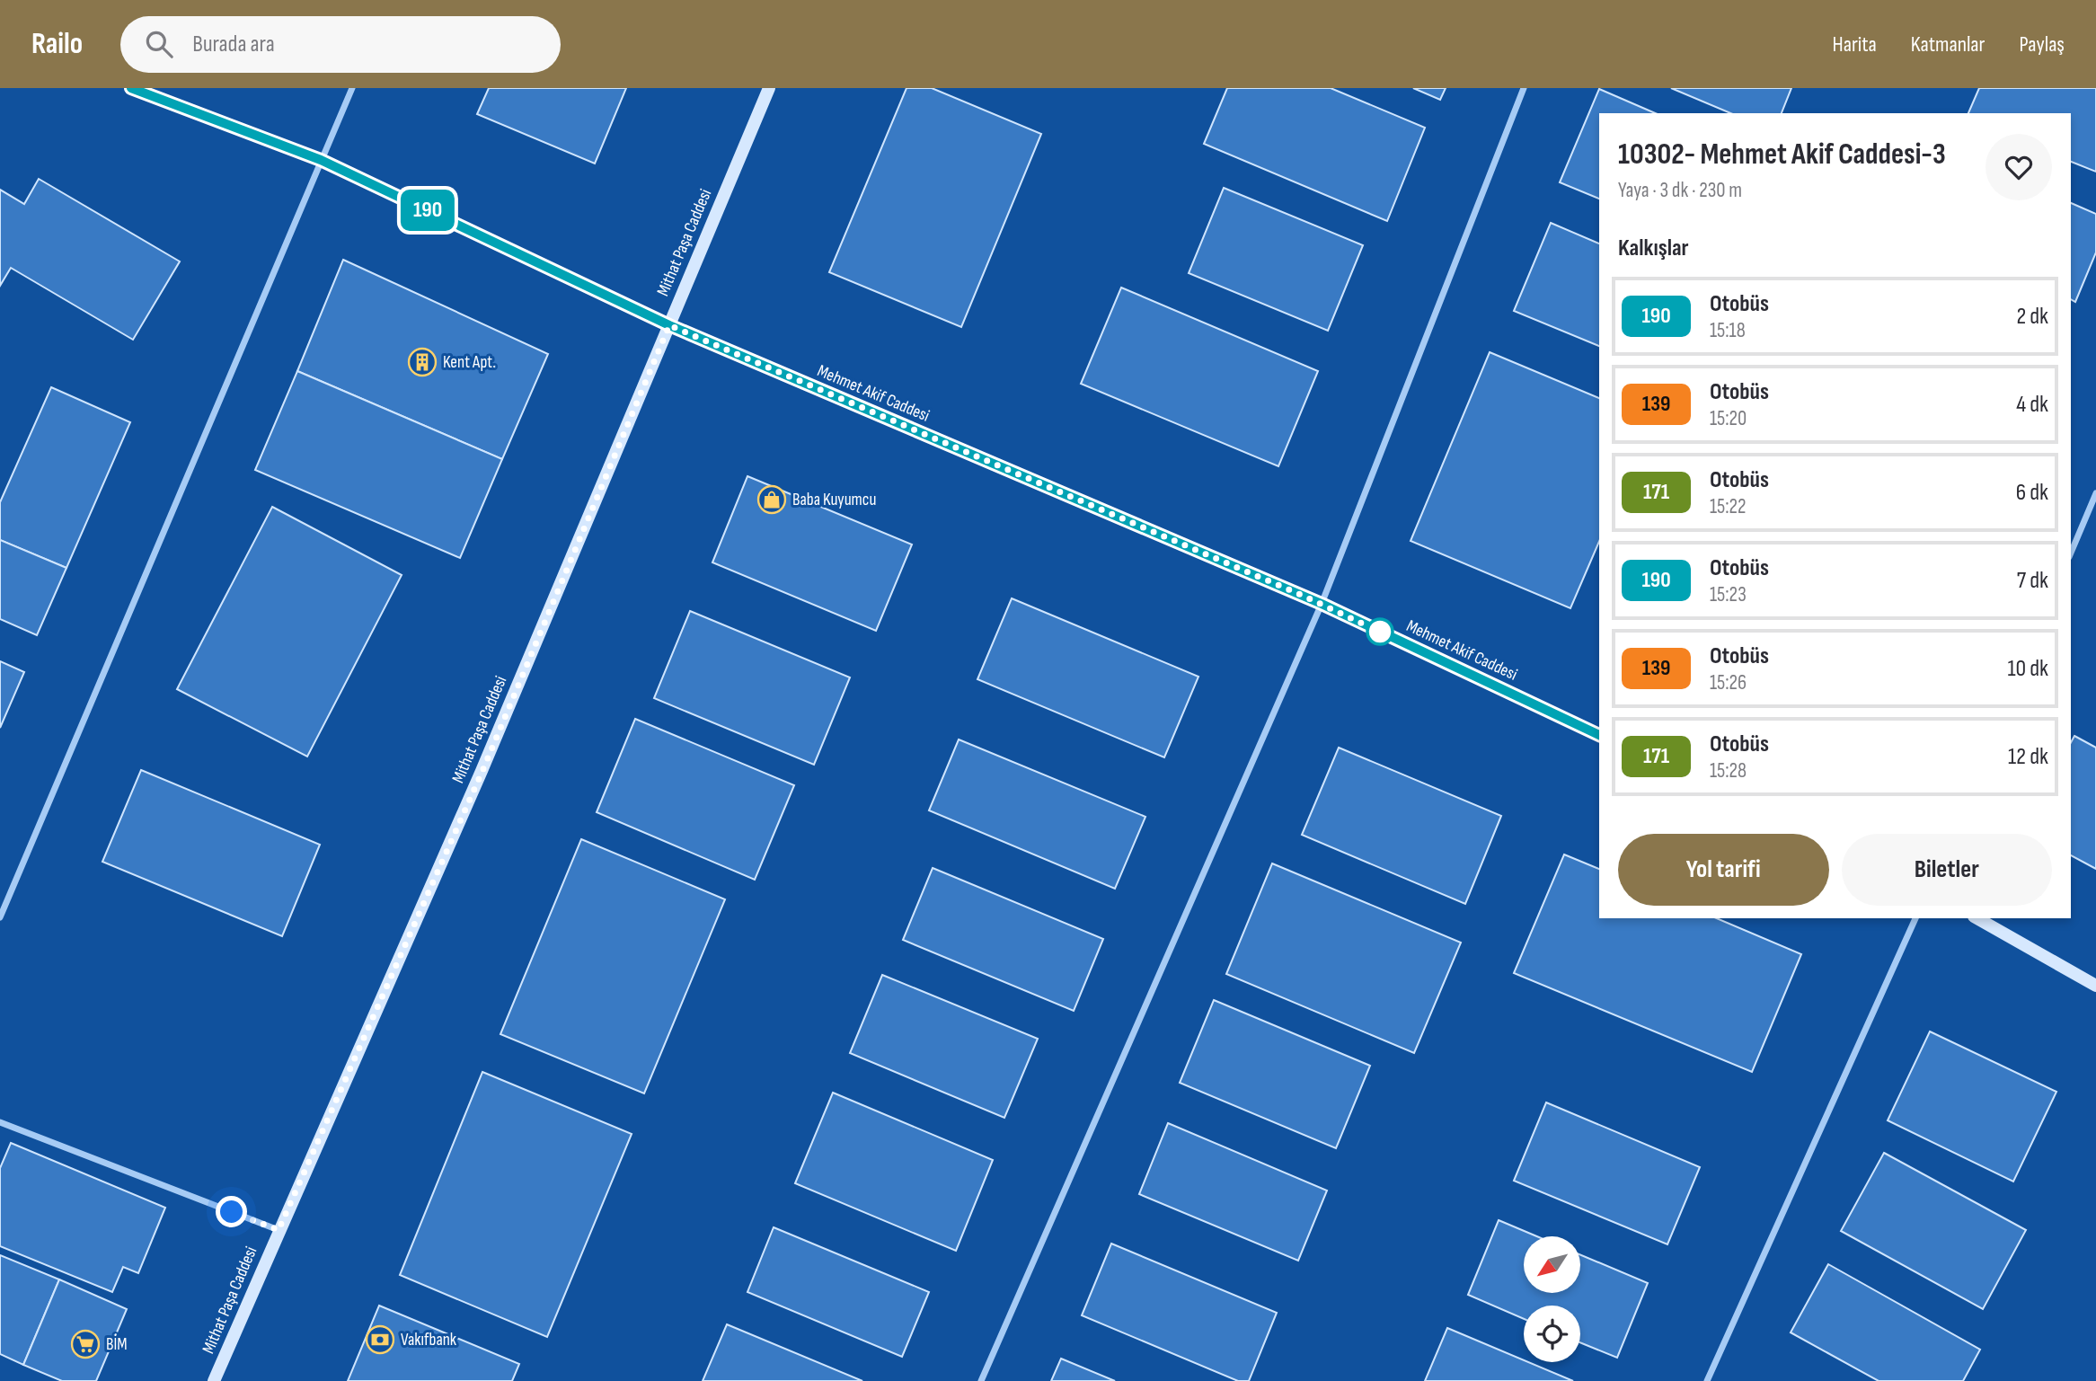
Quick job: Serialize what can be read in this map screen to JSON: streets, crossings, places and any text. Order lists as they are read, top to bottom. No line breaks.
{"streets":{"street":["Mithat Paşa Caddesi","Mehmet Akif Caddesi"]},"crossings":[["Mithat Paşa Caddesi","Mehmet Akif Caddesi"]],"places":{"building":["Kent Apt."],"shop":["Baba Kuyumcu"],"bank":["Vakıfbank"],"supermarket":["BİM"]},"lines":["bus line 190"],"north":"bottom left","page":{"header":"Railo","search":"Burada ara","nav":["Harita","Katmanlar","Paylaş"],"on_map":"190","heading":[["10302- Mehmet Akif Caddesi-3","Yaya · 3 dk · 230 m"],"Kalkışlar"],"list":[{"mark":"190","name":"Otobüs","note":"15:18","value":"2 dk"},{"mark":"139","name":"Otobüs","note":"15:20","value":"4 dk"},{"mark":"171","name":"Otobüs","note":"15:22","value":"6 dk"},{"mark":"190","name":"Otobüs","note":"15:23","value":"7 dk"},{"mark":"139","name":"Otobüs","note":"15:26","value":"10 dk"},{"mark":"171","name":"Otobüs","note":"15:28","value":"12 dk"}],"buttons":["Yol tarifi","Biletler"]}}
